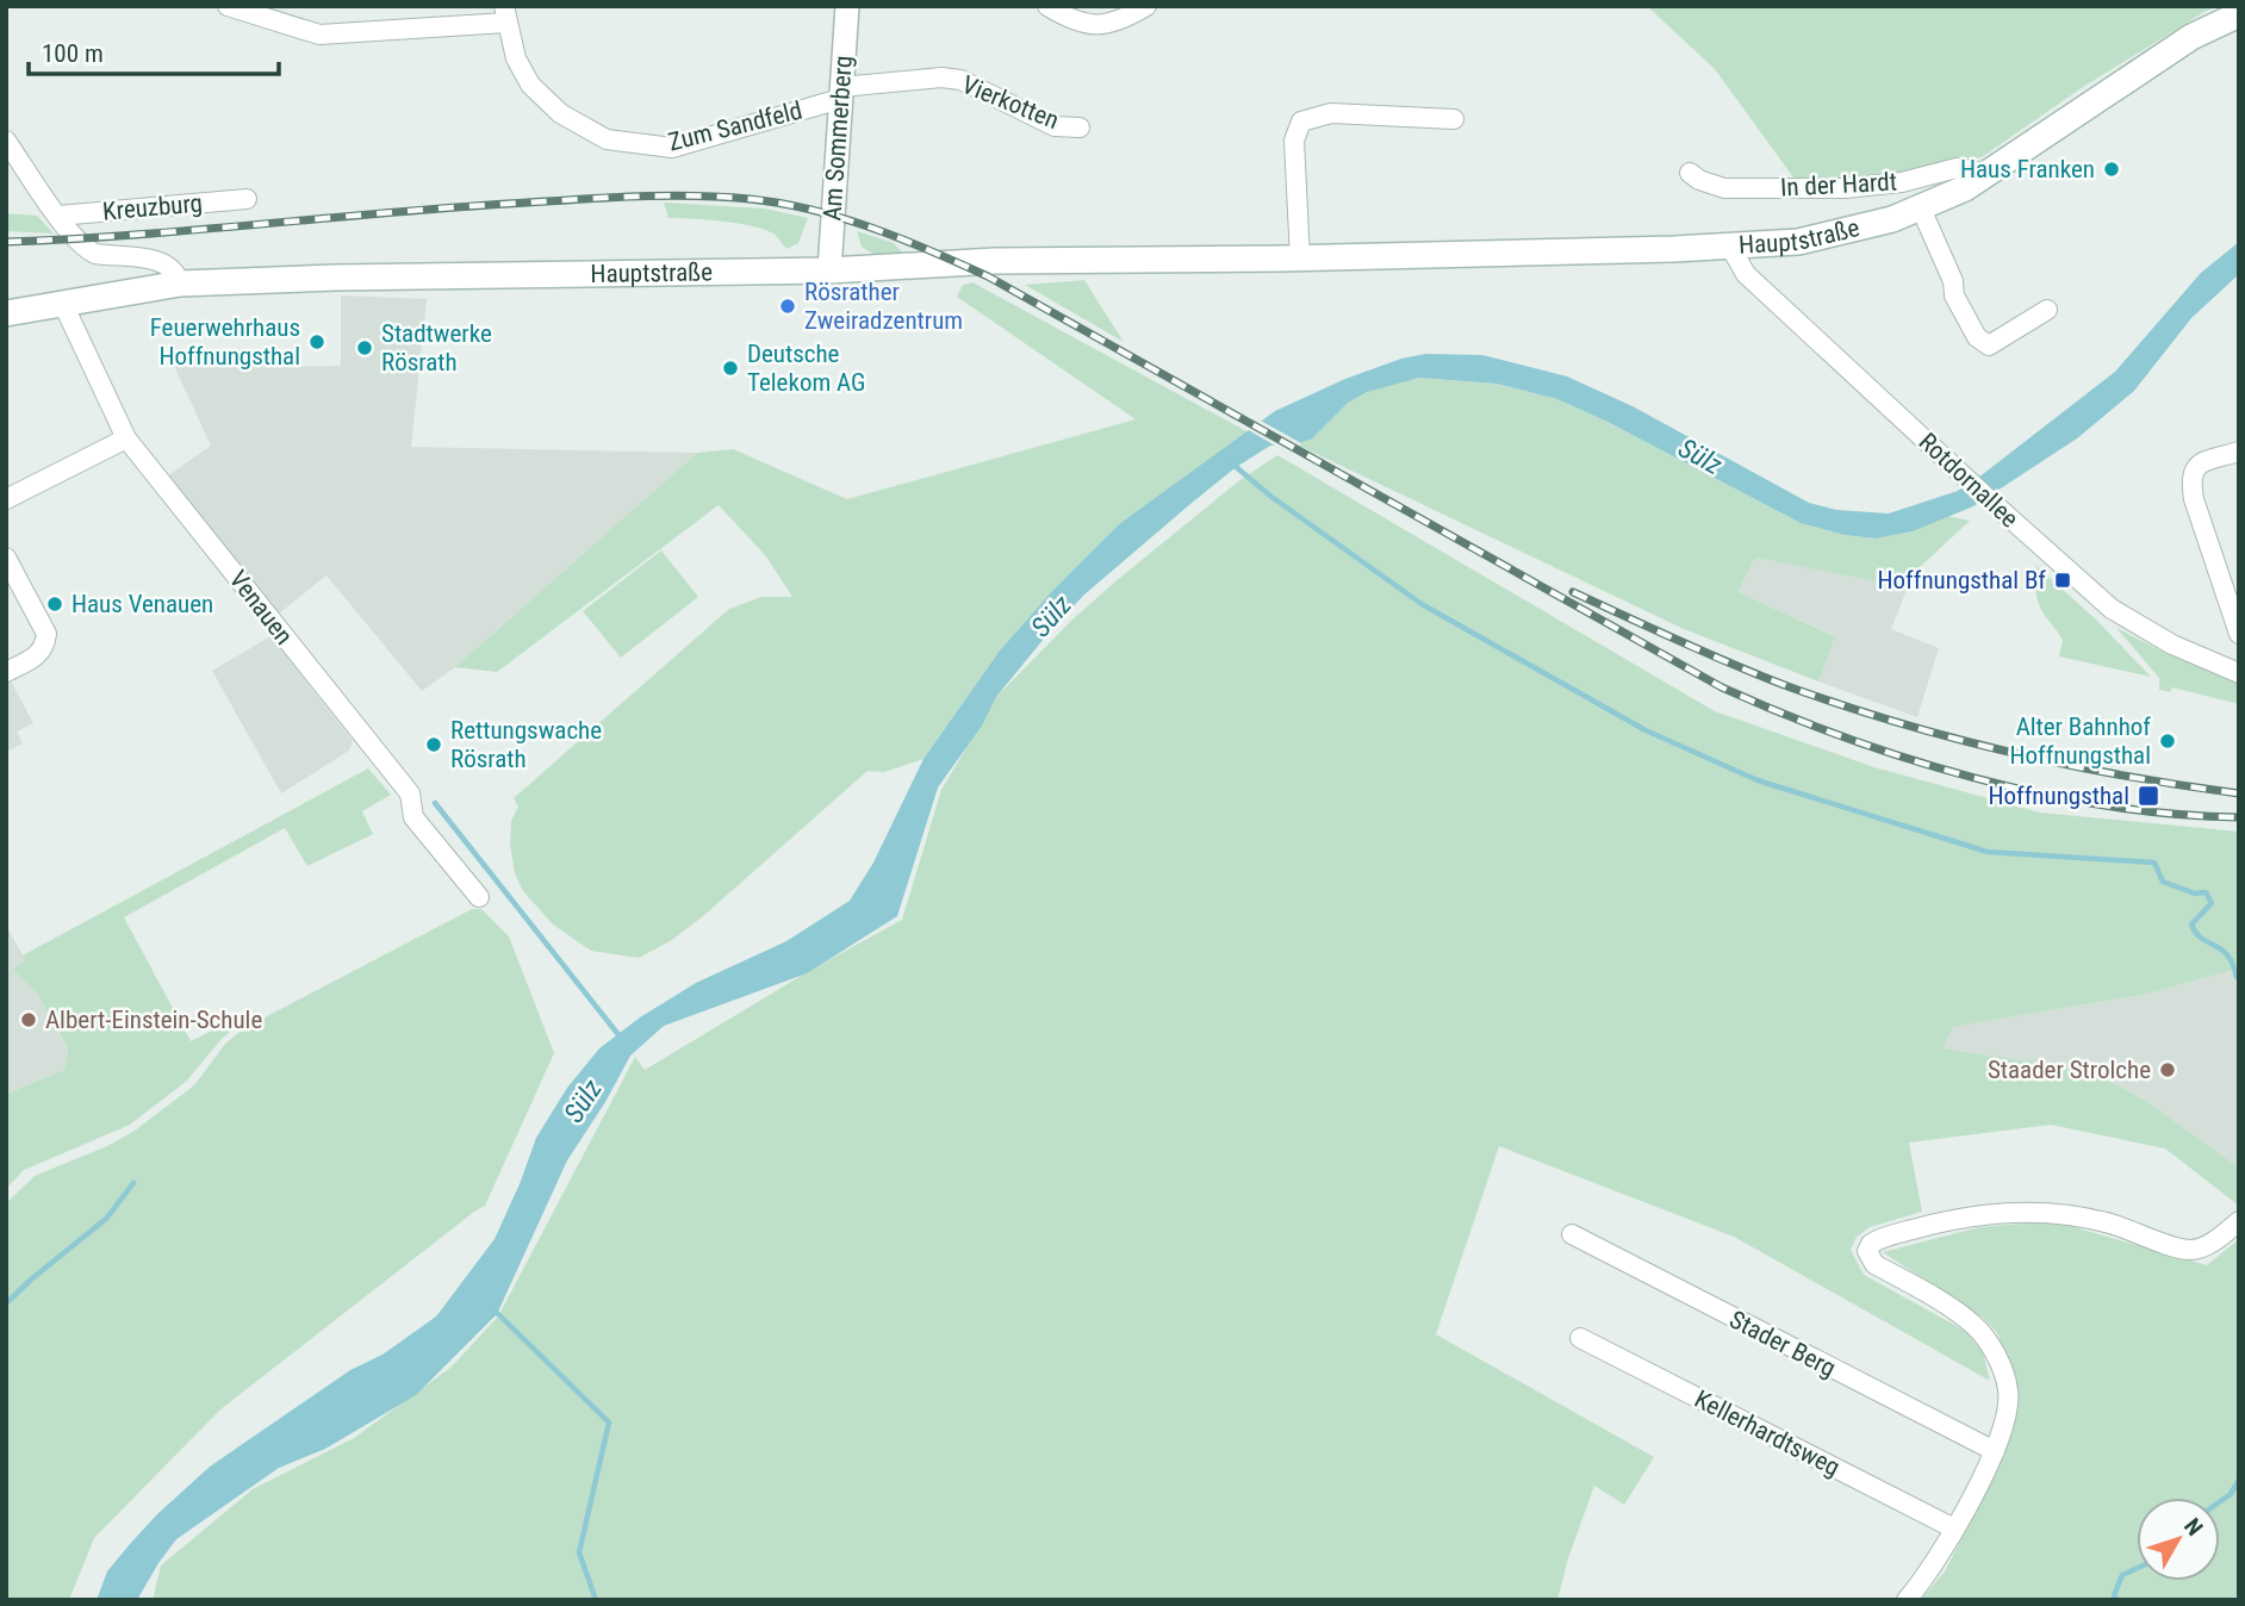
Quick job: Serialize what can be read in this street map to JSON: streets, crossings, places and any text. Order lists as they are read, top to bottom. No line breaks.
{"streets":{"main road":["Hauptstraße"],"street":["Vierkotten","Zum Sandfeld","Am Sommerberg","In der Hardt","Kreuzburg","Rotdornallee","Venauen","Stader Berg","Kellerhardtsweg"]},"crossings":[["Vierkotten","Zum Sandfeld"],["Vierkotten","Am Sommerberg"],["Zum Sandfeld","Am Sommerberg"],["Am Sommerberg","Hauptstraße"],["In der Hardt","Hauptstraße"],["Kreuzburg","Hauptstraße"],["Hauptstraße","Rotdornallee"],["Hauptstraße","Venauen"]],"water":["Sülz"],"places":{"other":["Haus Franken","Rösrather Zweiradzentrum","Feuerwehrhaus Hoffnungsthal","Stadtwerke Rösrath","Deutsche Telekom AG","Haus Venauen","Alter Bahnhof Hoffnungsthal","Rettungswache Rösrath","Albert-Einstein-Schule","Staader Strolche"],"transit":["Hoffnungsthal Bf","Hoffnungsthal"]},"scale_bar":"100 m","north":"top right"}
